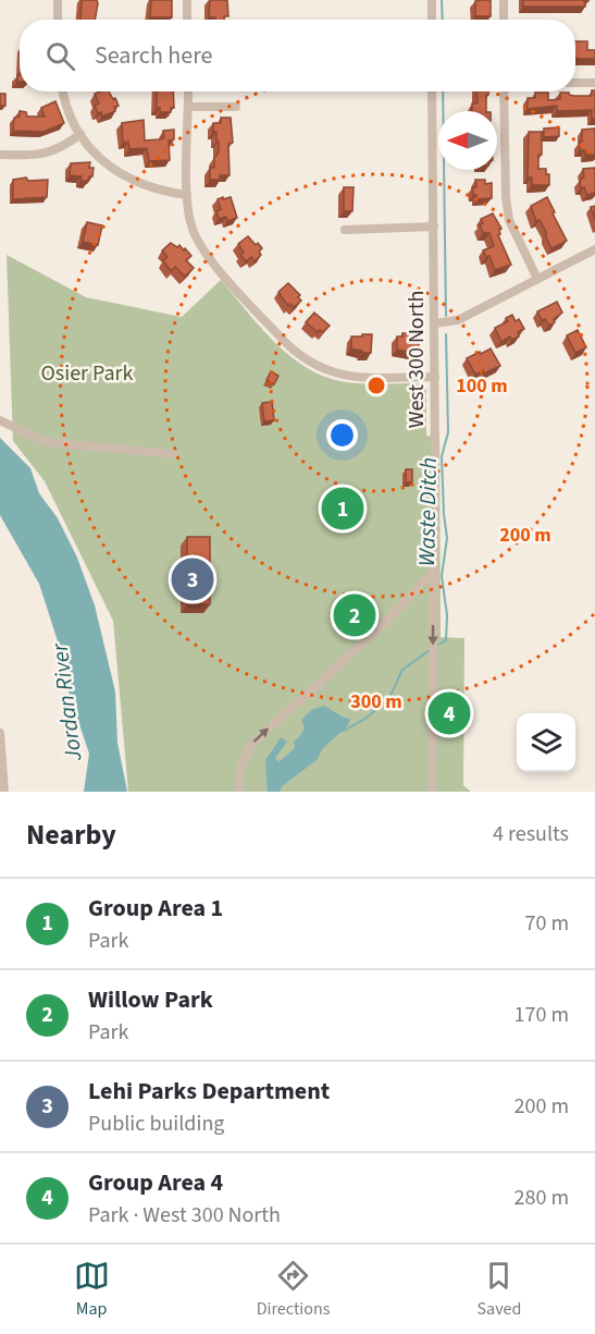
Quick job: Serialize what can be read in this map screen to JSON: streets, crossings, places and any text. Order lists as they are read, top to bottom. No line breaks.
{"streets":{"street":["West 300 North"]},"water":["Waste Ditch","Jordan River"],"parks":["Osier Park"],"north":"left","page":{"search":"Search here","pins":["1","3","2","4"],"heading":["Nearby","4 results"],"list":[{"mark":"1","name":"Group Area 1","note":"Park","value":"70 m"},{"mark":"2","name":"Willow Park","note":"Park","value":"170 m"},{"mark":"3","name":"Lehi Parks Department","note":"Public building","value":"200 m"},{"mark":"4","name":"Group Area 4","note":"Park · West 300 North","value":"280 m"}],"nav":["Map","Directions","Saved"]},"rings":["100 m","200 m","300 m"]}
